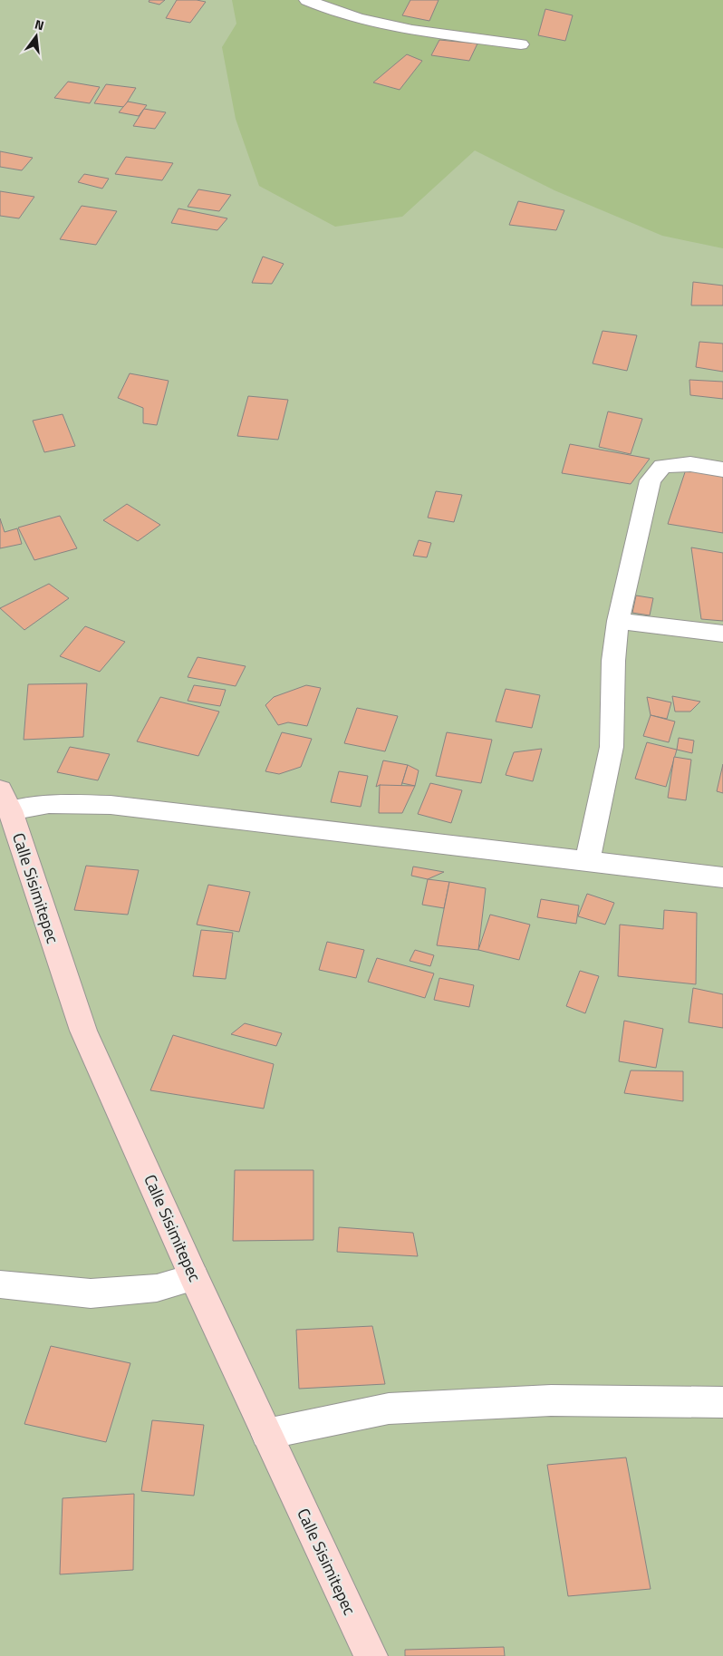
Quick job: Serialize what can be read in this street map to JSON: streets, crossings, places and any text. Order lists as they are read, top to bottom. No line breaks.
{"streets":{"street":["Calle Sisimitepec"]},"north":"top"}
